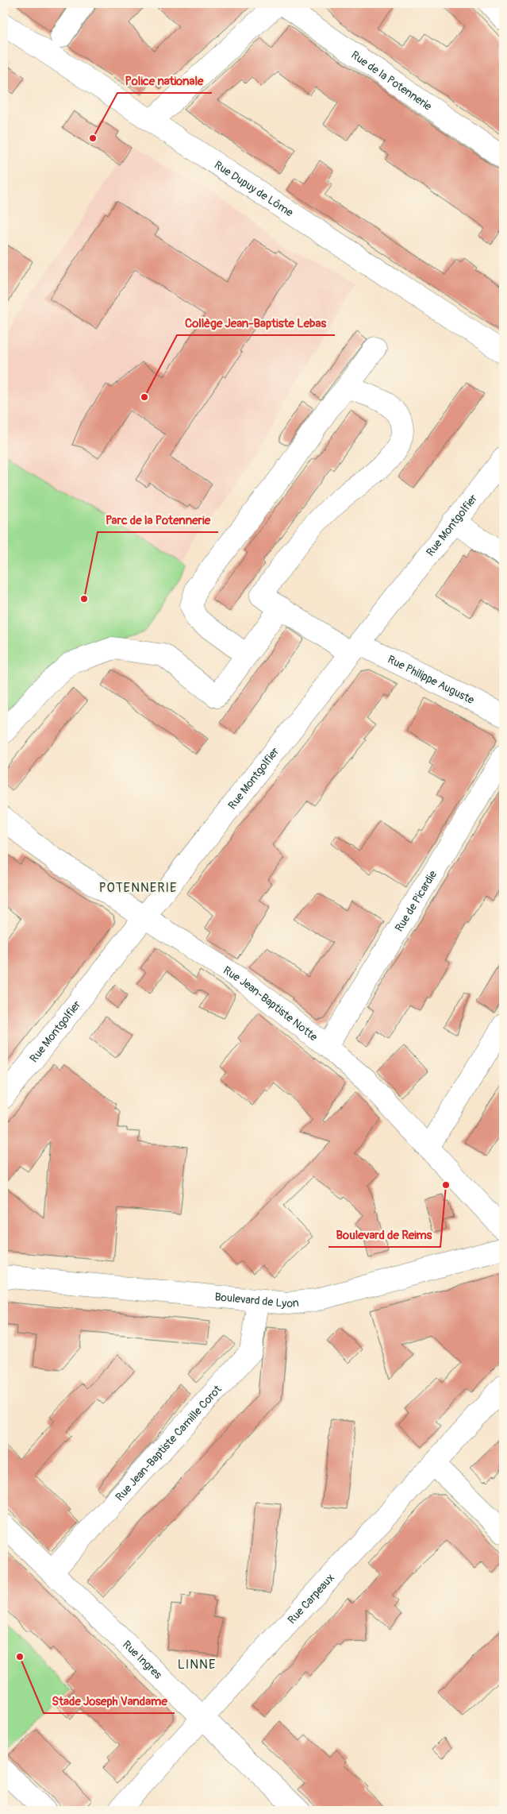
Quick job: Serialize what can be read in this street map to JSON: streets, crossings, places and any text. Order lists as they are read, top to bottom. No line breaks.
{"streets":{"street":["Rue de la Potennerie","Rue Dupuy de Lôme","Rue Montgolfier","Rue Philippe Auguste","Rue de Picardie","Rue Jean-Baptiste Notte","Boulevard de Lyon","Rue Jean-Baptiste Camille Corot","Rue Carpeaux","Rue Ingres"]},"crossings":[["Rue Montgolfier","Rue Philippe Auguste"],["Rue Montgolfier","Rue Jean-Baptiste Notte"],["Rue de Picardie","Rue Jean-Baptiste Notte"],["Boulevard de Lyon","Rue Jean-Baptiste Camille Corot"],["Rue Jean-Baptiste Camille Corot","Rue Ingres"],["Rue Carpeaux","Rue Ingres"]],"districts":["POTENNERIE","LINNE"],"places":["Police nationale","Collège Jean-Baptiste Lebas","Parc de la Potennerie","Boulevard de Reims","Stade Joseph Vandame"]}
